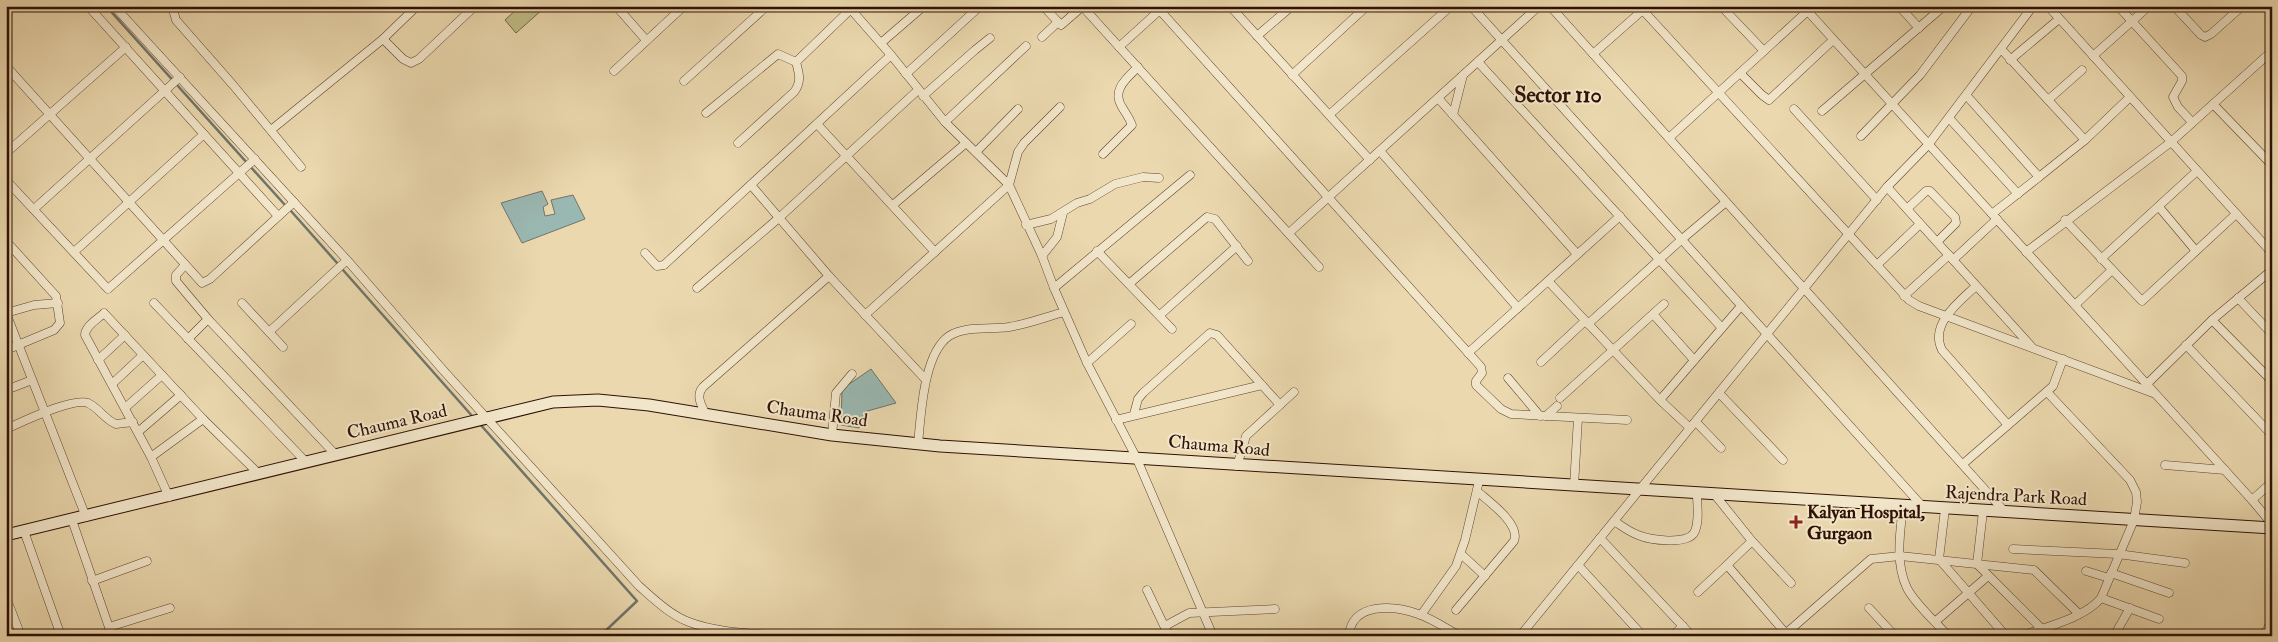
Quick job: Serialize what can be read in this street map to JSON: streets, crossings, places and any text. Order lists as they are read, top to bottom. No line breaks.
{"streets":{"street":["Chauma Road","Rajendra Park Road"]},"crossings":[["Chauma Road","Rajendra Park Road"]],"districts":["Sector 110"],"places":{"health":["Kalyan Hospital, Gurgaon"]}}
